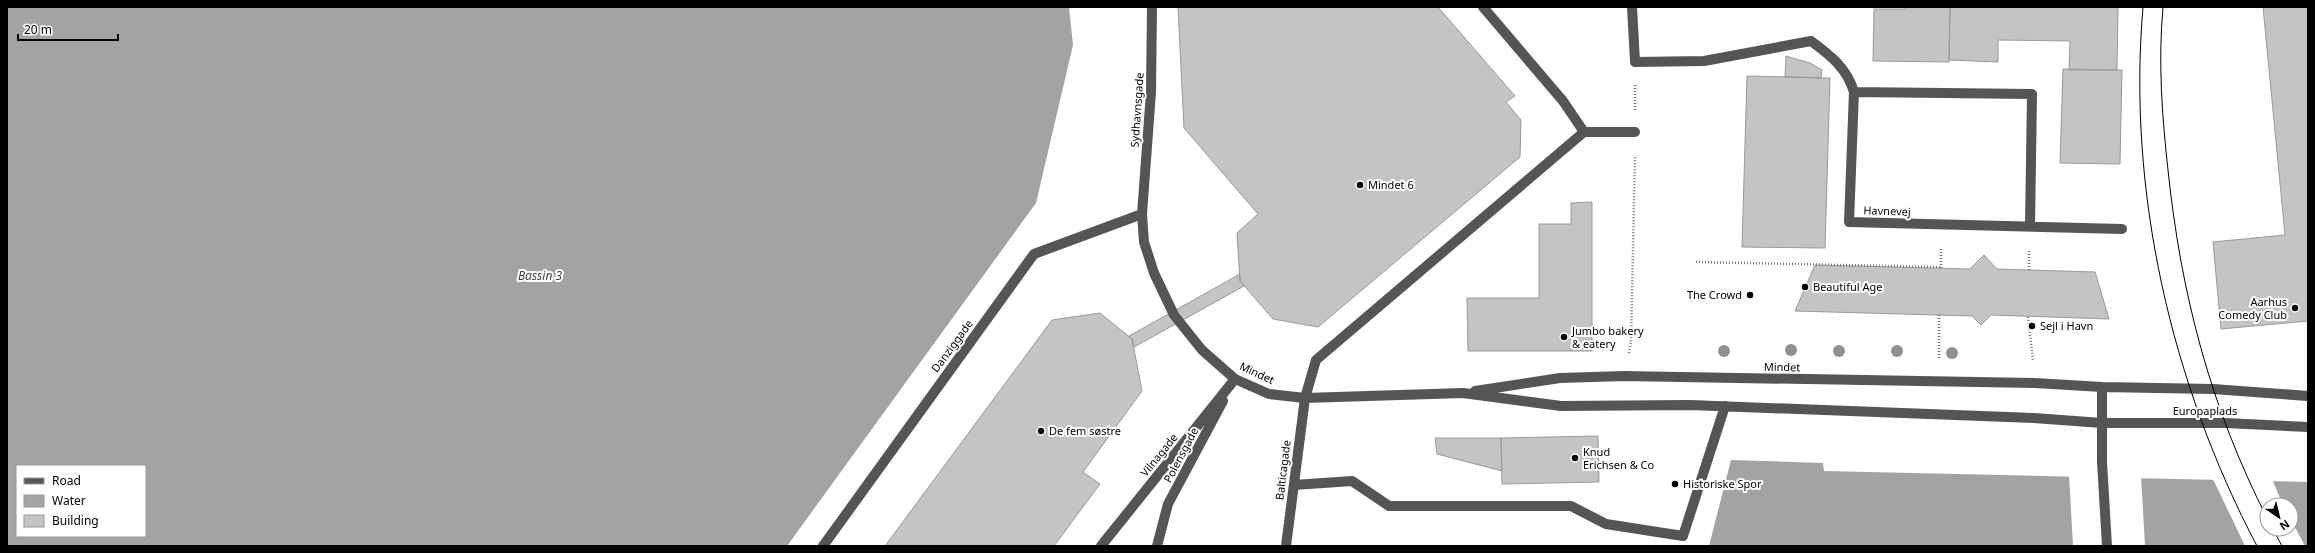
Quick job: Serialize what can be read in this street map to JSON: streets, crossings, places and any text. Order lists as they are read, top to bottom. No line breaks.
{"streets":{"street":["Sydhavnsgade","Havnevej","Danziggade","Mindet","Europaplads","Vilnagade","Polensgade","Balticagade"]},"crossings":[["Sydhavnsgade","Danziggade"],["Sydhavnsgade","Mindet"],["Danziggade","Mindet"],["Mindet","Europaplads"],["Mindet","Vilnagade"],["Mindet","Polensgade"],["Mindet","Balticagade"],["Vilnagade","Polensgade"]],"water":["Bassin 3"],"places":["Mindet 6","Beautiful Age","The Crowd","Aarhus Comedy Club","Sejl i Havn","Jumbo bakery & eatery","De fem søstre","Knud Erichsen & Co","Historiske Spor"],"legend":["Road","Water","Building"],"scale_bar":"20 m","north":"bottom right"}
